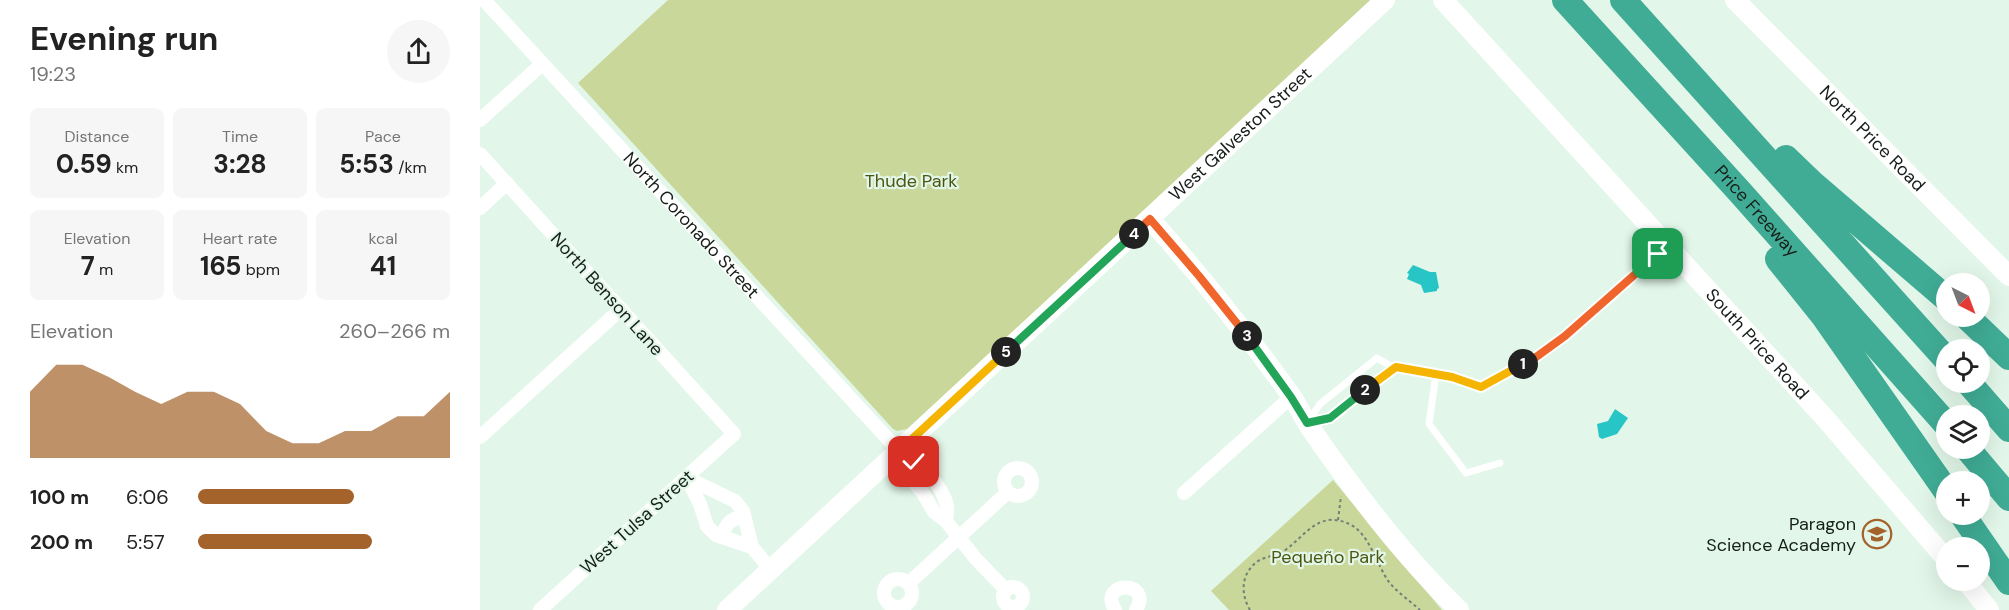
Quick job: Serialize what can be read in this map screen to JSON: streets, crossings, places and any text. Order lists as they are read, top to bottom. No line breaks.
{"streets":{"highway":["Price Freeway"],"street":["West Galveston Street","North Price Road","North Coronado Street","North Benson Lane","South Price Road","West Tulsa Street"]},"crossings":[["West Galveston Street","North Coronado Street"],["North Benson Lane","West Tulsa Street"]],"parks":["Thude Park","Pequeño Park"],"places":{"school or university":["Paragon Science Academy"]},"north":"bottom right","page":{"heading":["Evening run","19:23"],"stats":[["Distance","0.59 km"],["Time","3:28"],["Pace","5:53 /km"],["Elevation","7 m"],["Heart rate","165 bpm"],["kcal","41"]],"pins":["4","3","5","1","2"],"map_buttons":["+","−"],"chart":["Elevation","260–266 m"],"list":[{"name":"100 m","note":"6:06"},{"name":"200 m","note":"5:57"}]}}
